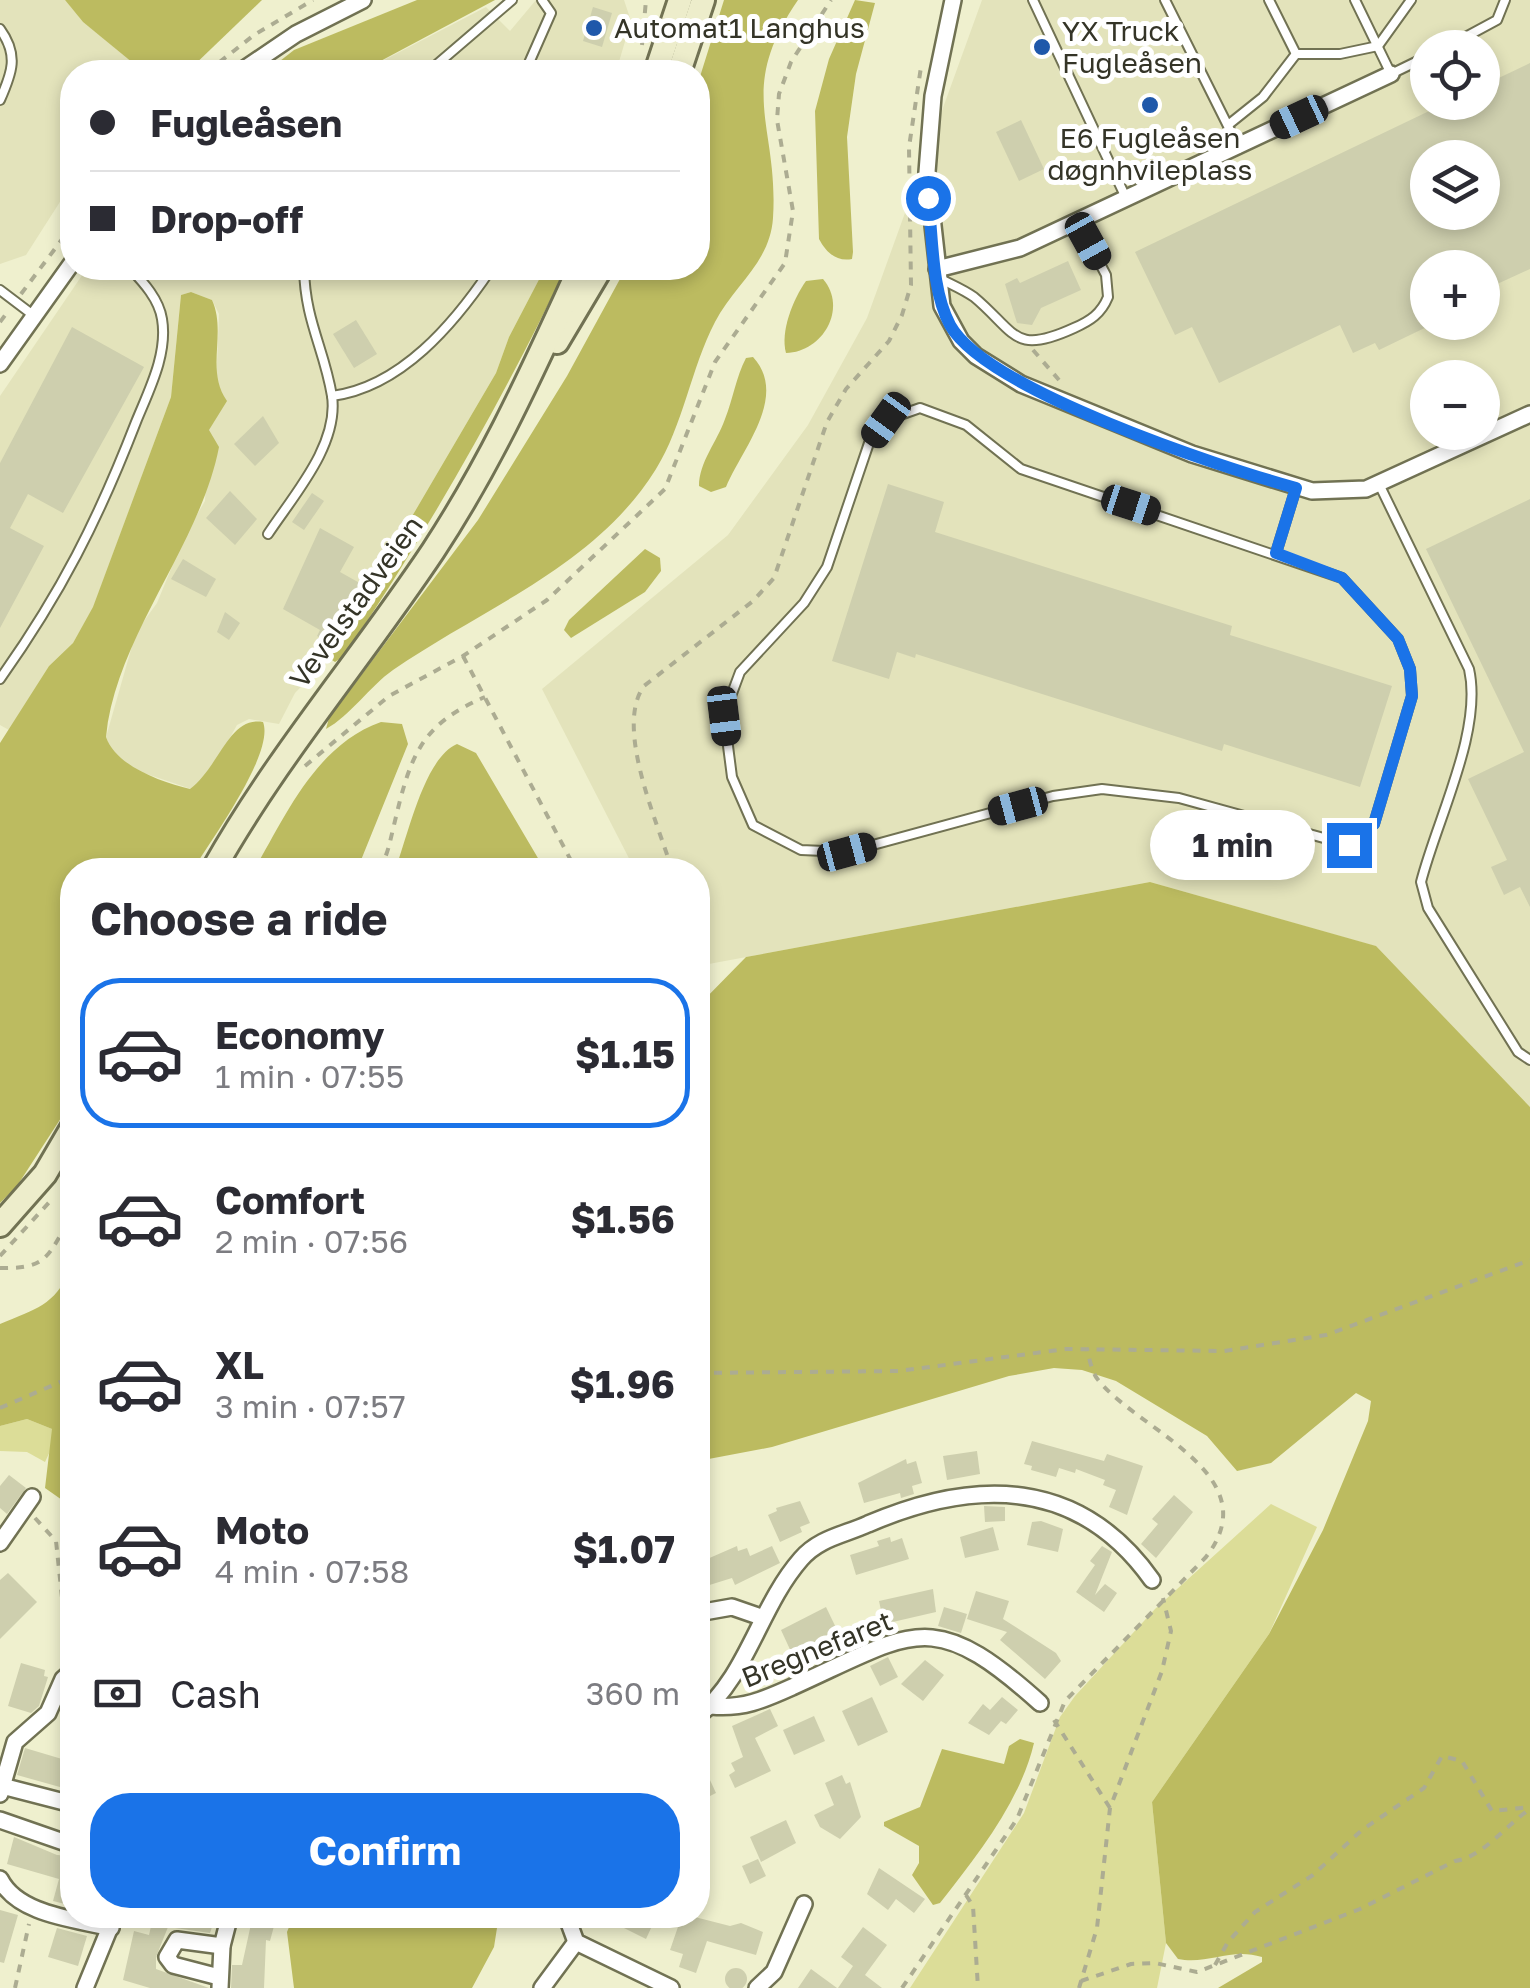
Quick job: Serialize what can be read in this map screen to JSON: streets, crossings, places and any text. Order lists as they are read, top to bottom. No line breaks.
{"streets":{"main road":["Vevelstadveien"],"street":["Bregnefaret"]},"places":["Automat1 Langhus","YX Truck Fugleåsen","E6 Fugleåsen døgnhvileplass"],"page":{"map_buttons":["+","−"],"banner":["Fugleåsen","Drop-off"],"bubble":"1 min","heading":"Choose a ride","list":[{"name":"Economy","note":"1 min · 07:55","value":"$1.15"},{"name":"Comfort","note":"2 min · 07:56","value":"$1.56"},{"name":"XL","note":"3 min · 07:57","value":"$1.96"},{"name":"Moto","note":"4 min · 07:58","value":"$1.07"}],"pay":["Cash","360 m"],"buttons":"Confirm"}}
